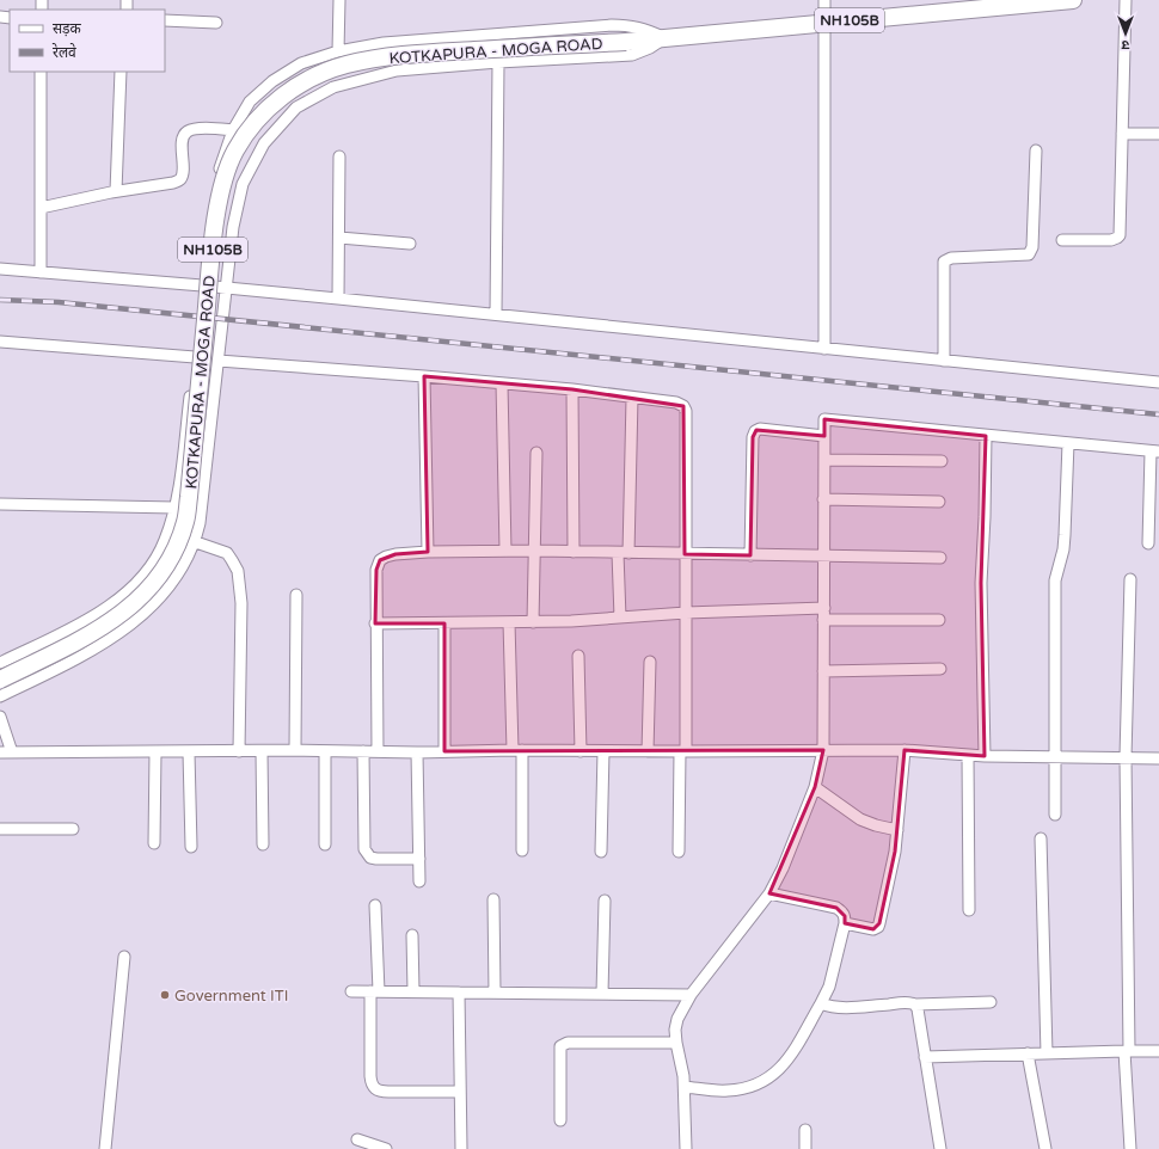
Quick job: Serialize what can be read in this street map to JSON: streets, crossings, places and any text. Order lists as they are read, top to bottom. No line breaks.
{"streets":{"highway":["NH105B","KOTKAPURA - MOGA ROAD"]},"places":["Government ITI"],"legend":["सड़क","रेलवे"],"north":"bottom"}
